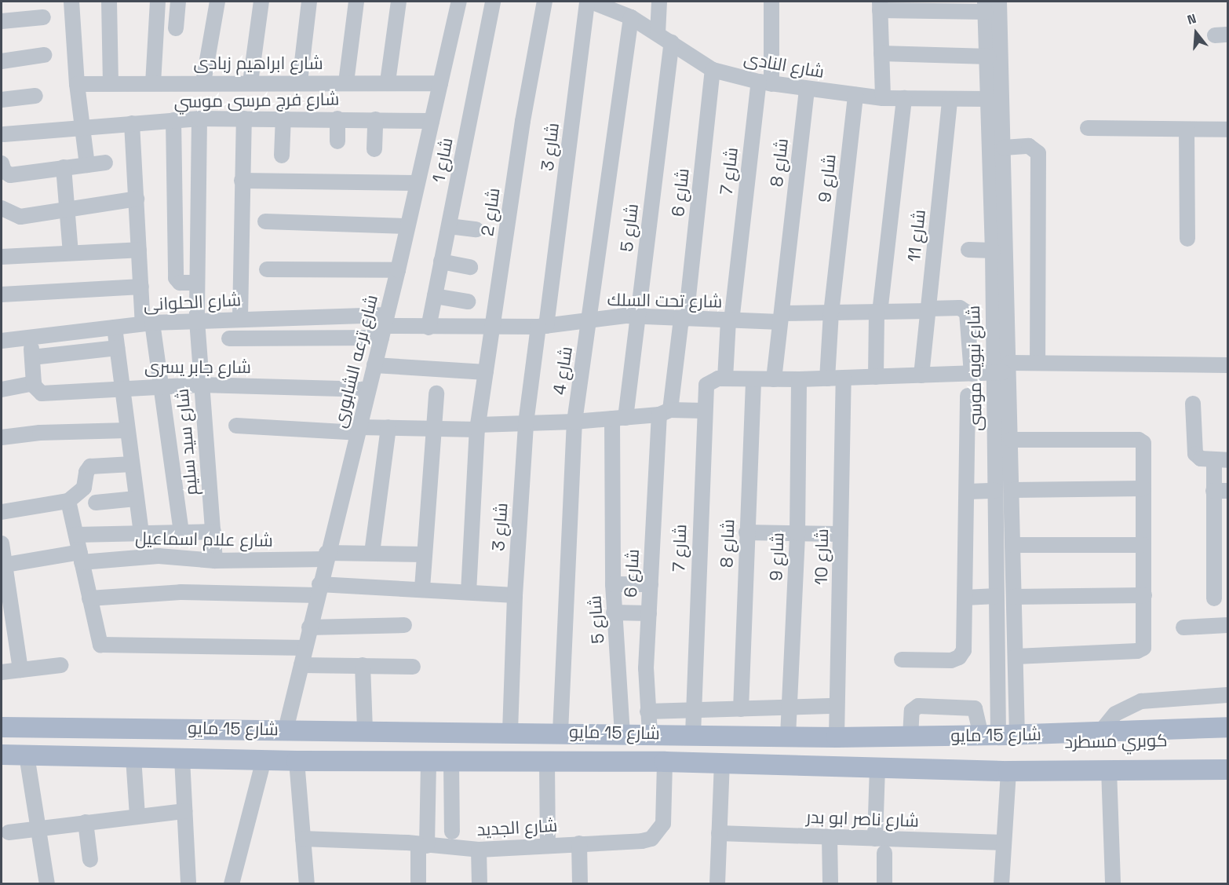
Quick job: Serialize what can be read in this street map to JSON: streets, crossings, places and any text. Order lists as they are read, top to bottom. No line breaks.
{"streets":{"main road":["شارع 15 مايو","كوبري مسطرد"],"street":["شارع ابراهيم زبادى","شارع النادى","شارع فرج مرسى موسي","شارع 3","شارع 1","شارع 8","شارع 7","شارع 9","شارع 6","شارع 2","شارع 5","شارع 11","شارع تحت السلك","شارع الحلوانى","شارع ترعه الشابورى","شارع جابر يسرى","شارع نبويه موسى","شارع 4","شارع سيد سليم","شارع علام اسماعيل","شارع 10","شارع ناصر ابو بدر","شارع الجديد"]},"crossings":[["شارع ابراهيم زبادى","شارع ترعه الشابورى"],["شارع النادى","شارع 3"],["شارع النادى","شارع 8"],["شارع النادى","شارع 7"],["شارع النادى","شارع 9"],["شارع النادى","شارع 6"],["شارع النادى","شارع 5"],["شارع النادى","شارع 11"],["شارع النادى","شارع نبويه موسى"],["شارع النادى","شارع 4"],["شارع فرج مرسى موسي","شارع ترعه الشابورى"],["شارع فرج مرسى موسي","شارع سيد سليم"],["شارع 3","شارع تحت السلك"],["شارع 3","شارع 15 مايو"],["شارع 1","شارع تحت السلك"],["شارع 8","شارع تحت السلك"],["شارع 7","شارع تحت السلك"],["شارع 7","شارع 15 مايو"],["شارع 9","شارع تحت السلك"],["شارع 9","شارع 15 مايو"],["شارع 6","شارع تحت السلك"],["شارع 6","شارع 15 مايو"],["شارع 2","شارع تحت السلك"],["شارع 5","شارع تحت السلك"],["شارع 5","شارع 15 مايو"],["شارع 11","شارع تحت السلك"],["شارع تحت السلك","شارع الحلوانى"],["شارع تحت السلك","شارع ترعه الشابورى"],["شارع تحت السلك","شارع 4"],["شارع الحلوانى","شارع ترعه الشابورى"],["شارع الحلوانى","شارع سيد سليم"],["شارع ترعه الشابورى","شارع جابر يسرى"],["شارع ترعه الشابورى","شارع علام اسماعيل"],["شارع ترعه الشابورى","شارع 15 مايو"],["شارع جابر يسرى","شارع سيد سليم"],["شارع نبويه موسى","شارع 15 مايو"],["شارع 4","شارع 15 مايو"],["شارع سيد سليم","شارع علام اسماعيل"],["شارع 10","شارع 15 مايو"],["شارع 15 مايو","كوبري مسطرد"],["شارع 15 مايو","شارع الجديد"]],"north":"top"}
